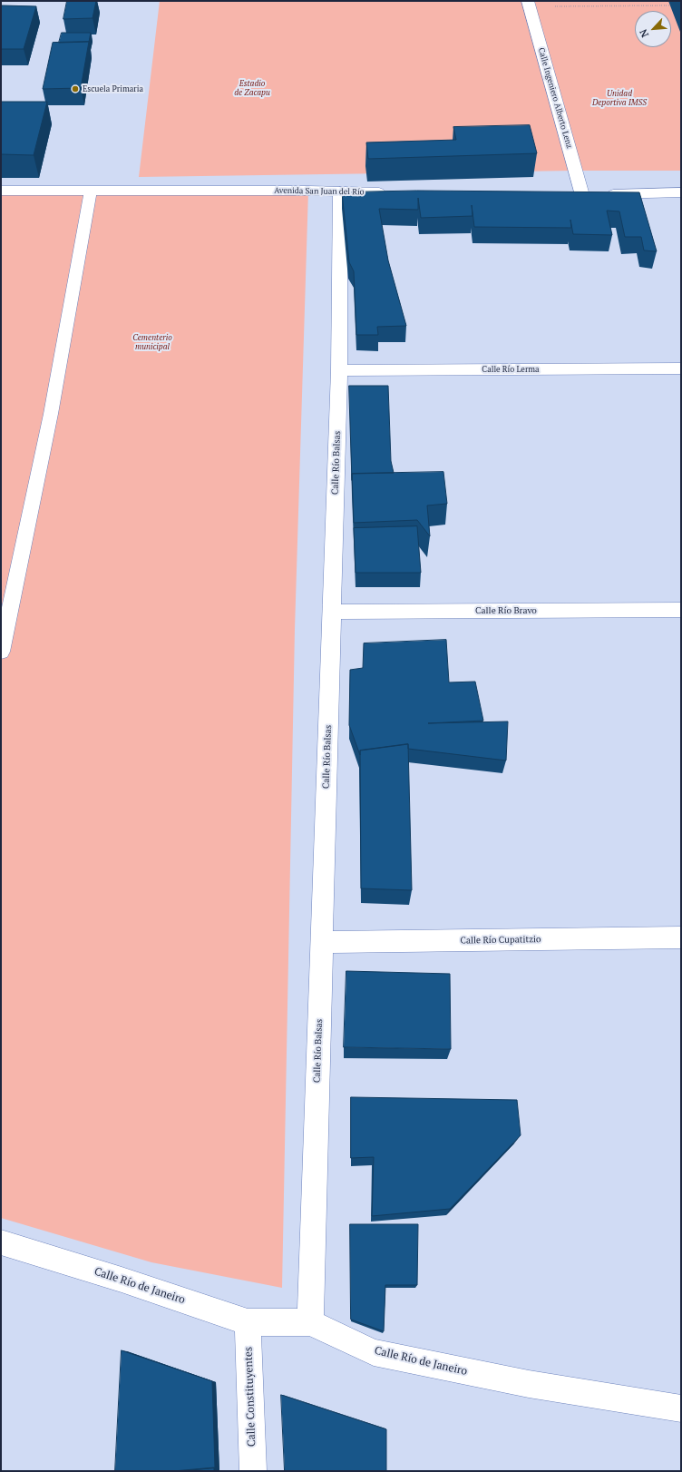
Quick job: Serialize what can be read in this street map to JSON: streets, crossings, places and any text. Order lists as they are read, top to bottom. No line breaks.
{"streets":{"street":["Calle Ingeniero Alberto Lenz","Avenida San Juan del Río","Calle Río Lerma","Calle Río Balsas","Calle Río Bravo","Calle Río Cupatitzio","Calle Río de Janeiro","Calle Constituyentes"]},"crossings":[["Avenida San Juan del Río","Calle Río Balsas"],["Calle Río Lerma","Calle Río Balsas"],["Calle Río Balsas","Calle Río Bravo"],["Calle Río Balsas","Calle Río Cupatitzio"],["Calle Río Balsas","Calle Río de Janeiro"],["Calle Río de Janeiro","Calle Constituyentes"]],"parks":["Estadio de Zacapu","Unidad Deportiva IMSS","Cementerio municipal"],"places":["Escuela Primaria"],"north":"bottom left"}
